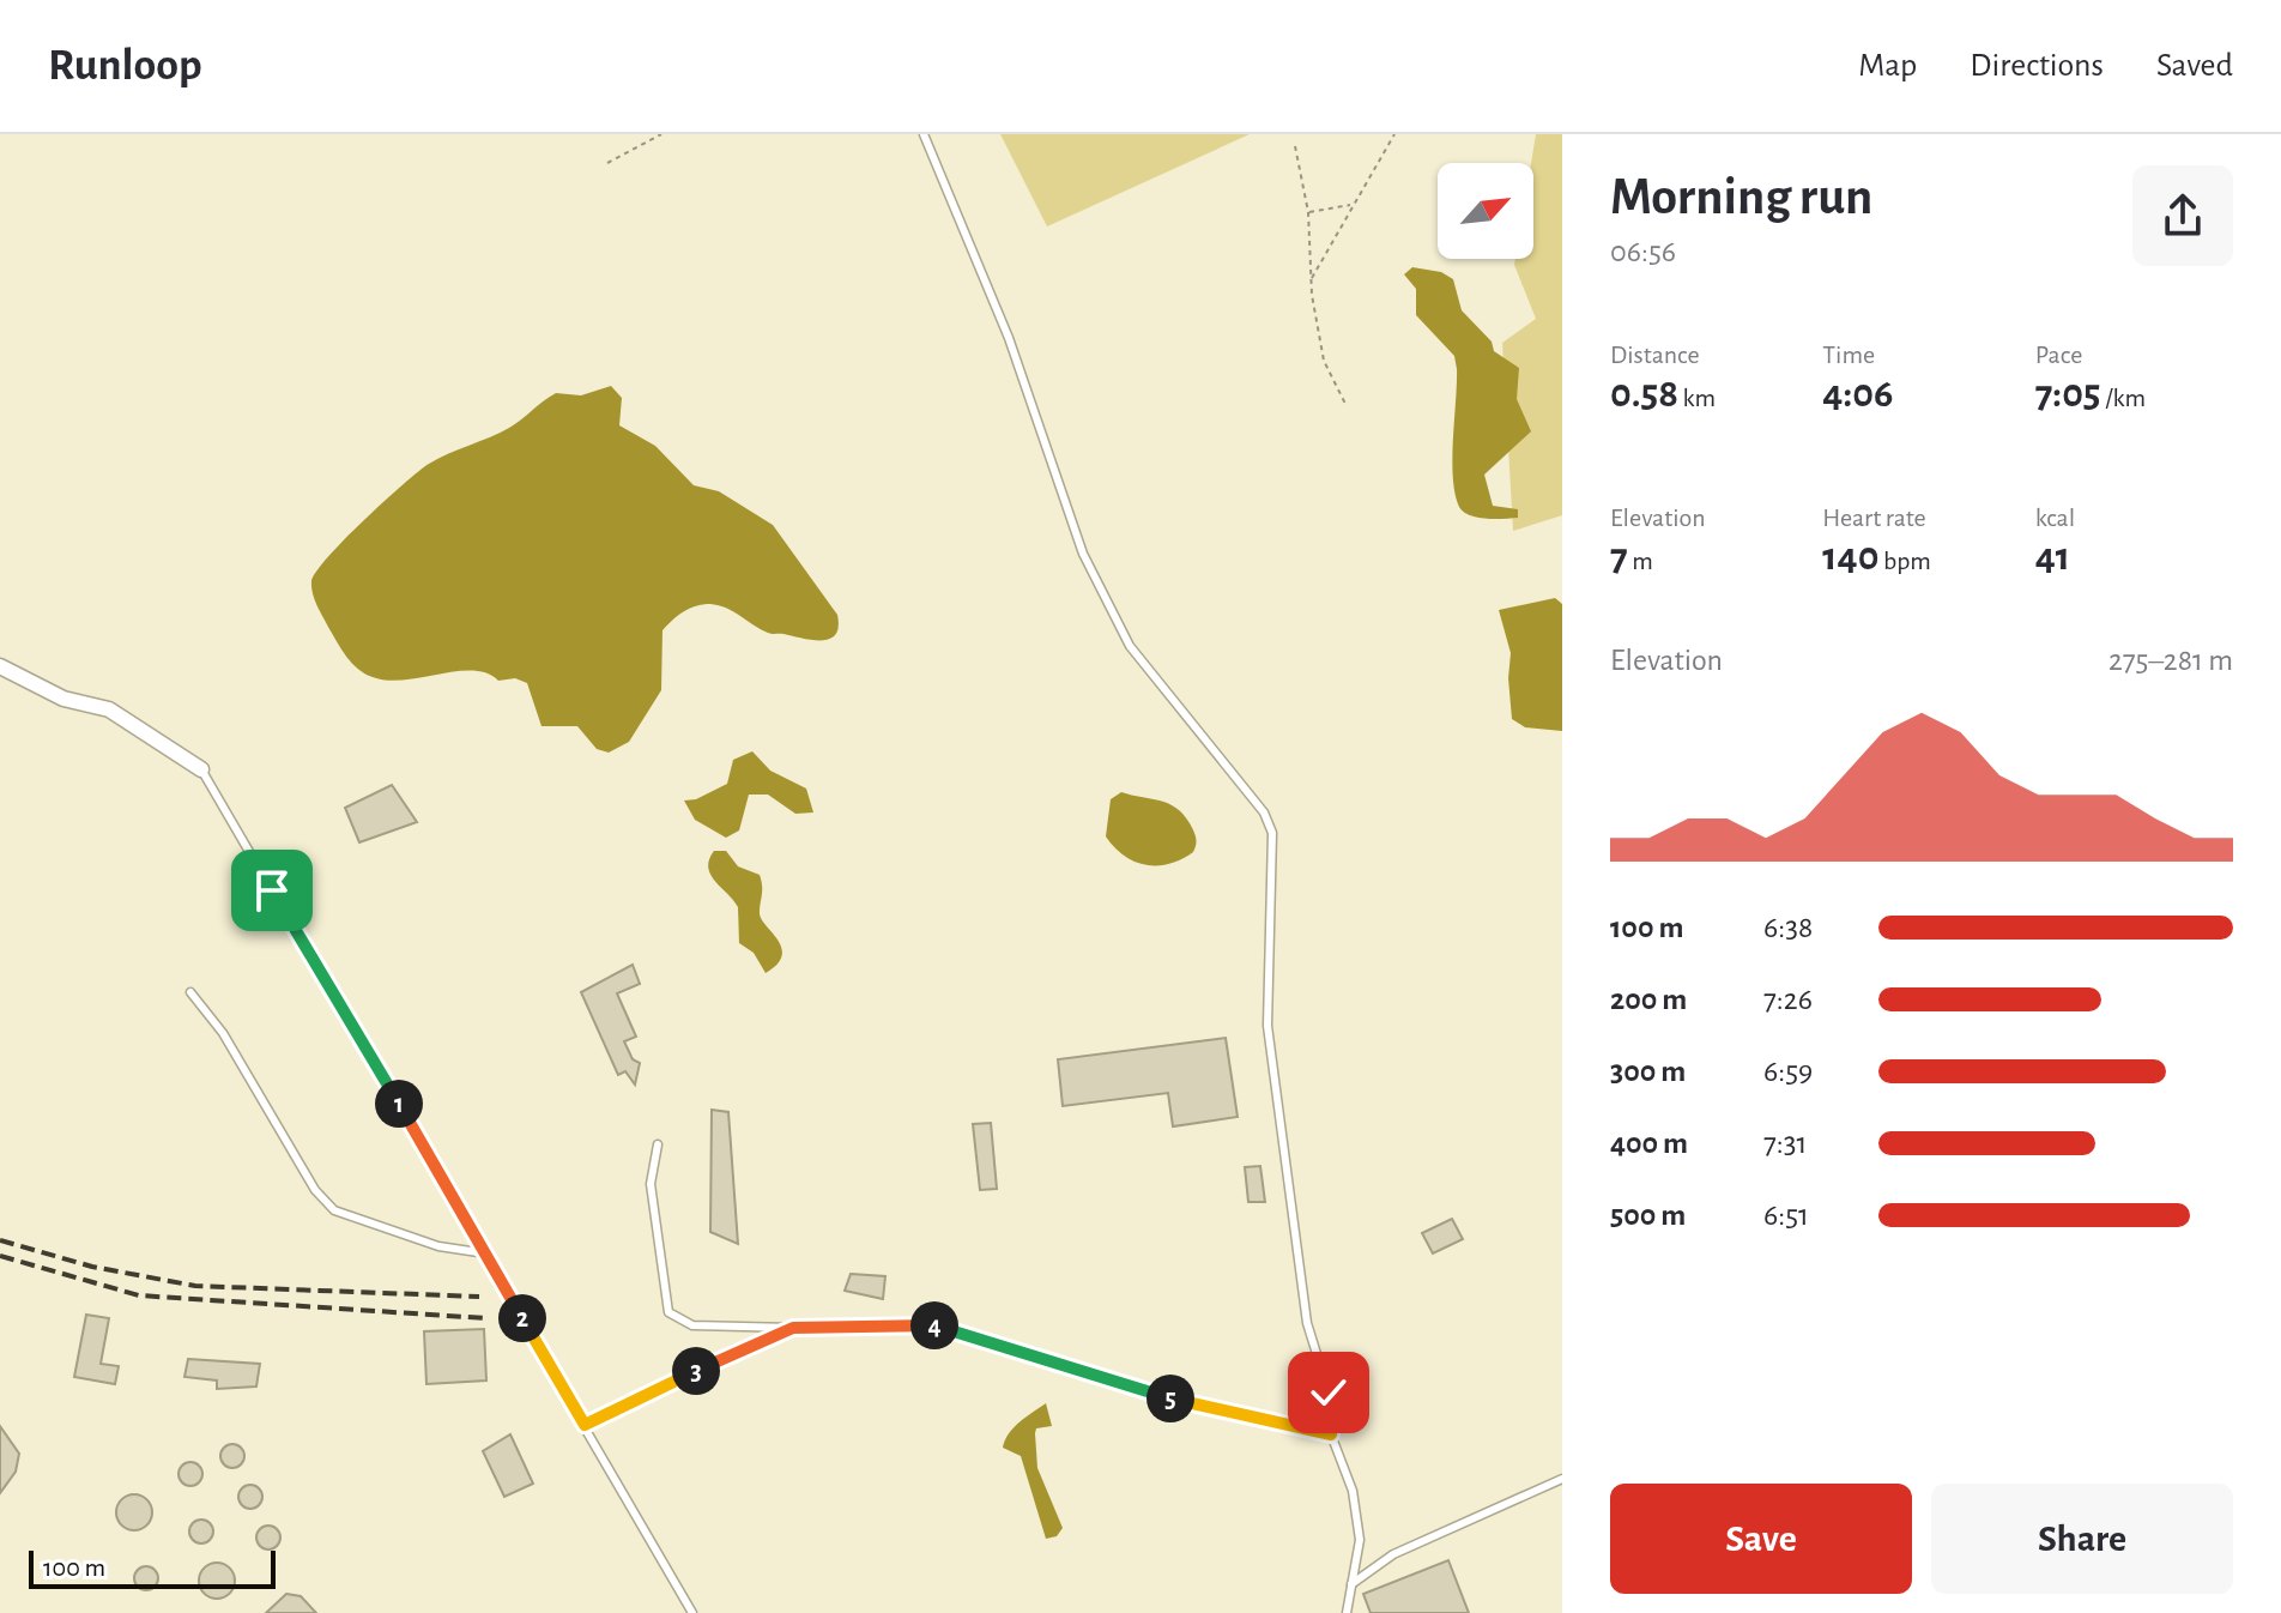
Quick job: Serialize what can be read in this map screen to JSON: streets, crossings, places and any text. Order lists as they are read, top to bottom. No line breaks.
{"scale_bar":"100 m","north":"top right","page":{"header":"Runloop","nav":["Map","Directions","Saved"],"heading":["Morning run","06:56"],"stats":[["Distance","0.58 km"],["Time","4:06"],["Pace","7:05 /km"],["Elevation","7 m"],["Heart rate","140 bpm"],["kcal","41"]],"chart":["Elevation","275–281 m"],"list":[{"name":"100 m","note":"6:38"},{"name":"200 m","note":"7:26"},{"name":"300 m","note":"6:59"},{"name":"400 m","note":"7:31"},{"name":"500 m","note":"6:51"}],"pins":["1","2","4","3","5"],"buttons":["Save","Share"],"scale":"100 m"}}
